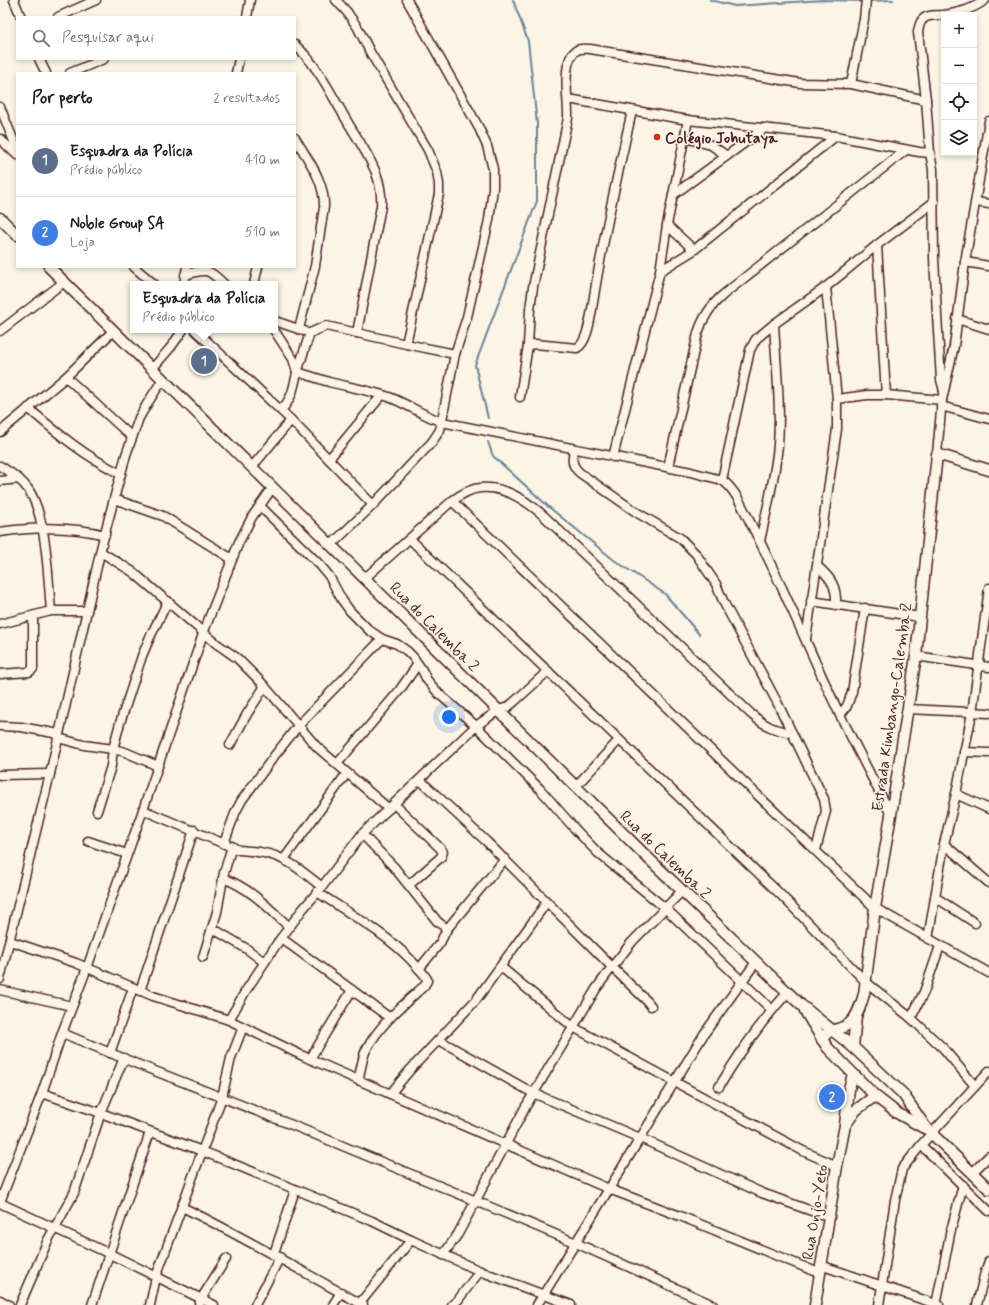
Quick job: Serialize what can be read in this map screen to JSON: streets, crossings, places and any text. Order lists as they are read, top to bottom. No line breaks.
{"streets":{"main road":["Rua do Calemba 2","Estrada Kimbango-Calemba 2","Rua Onjo-Yeto"]},"crossings":[["Rua do Calemba 2","Estrada Kimbango-Calemba 2"],["Rua do Calemba 2","Rua Onjo-Yeto"]],"places":["Colégio Johutaya"],"page":{"map_buttons":["+","−"],"search":"Pesquisar aqui","heading":["Por perto","2 resultados"],"list":[{"mark":"1","name":"Esquadra da Polícia","note":"Prédio público","value":"410 m"},{"mark":"2","name":"Noble Group SA","note":"Loja","value":"510 m"}],"popup":["Esquadra da Polícia","Prédio público"],"pins":["1","2"]}}
